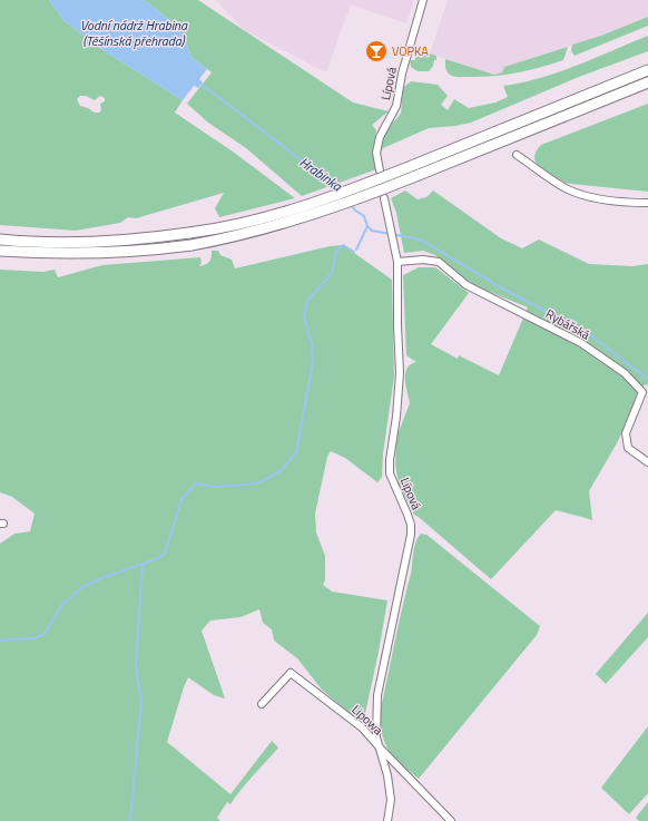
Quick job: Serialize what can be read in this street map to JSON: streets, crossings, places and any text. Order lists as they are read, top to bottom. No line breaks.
{"streets":{"street":["Lípová","Rybářská","Lipowa"]},"crossings":[["Lípová","Rybářská"],["Lípová","Lipowa"]],"water":["Vodní nádrž Hrabina (Těšínská přehrada)","Hrabinka"],"places":{"bar":["VOPKA"]}}
